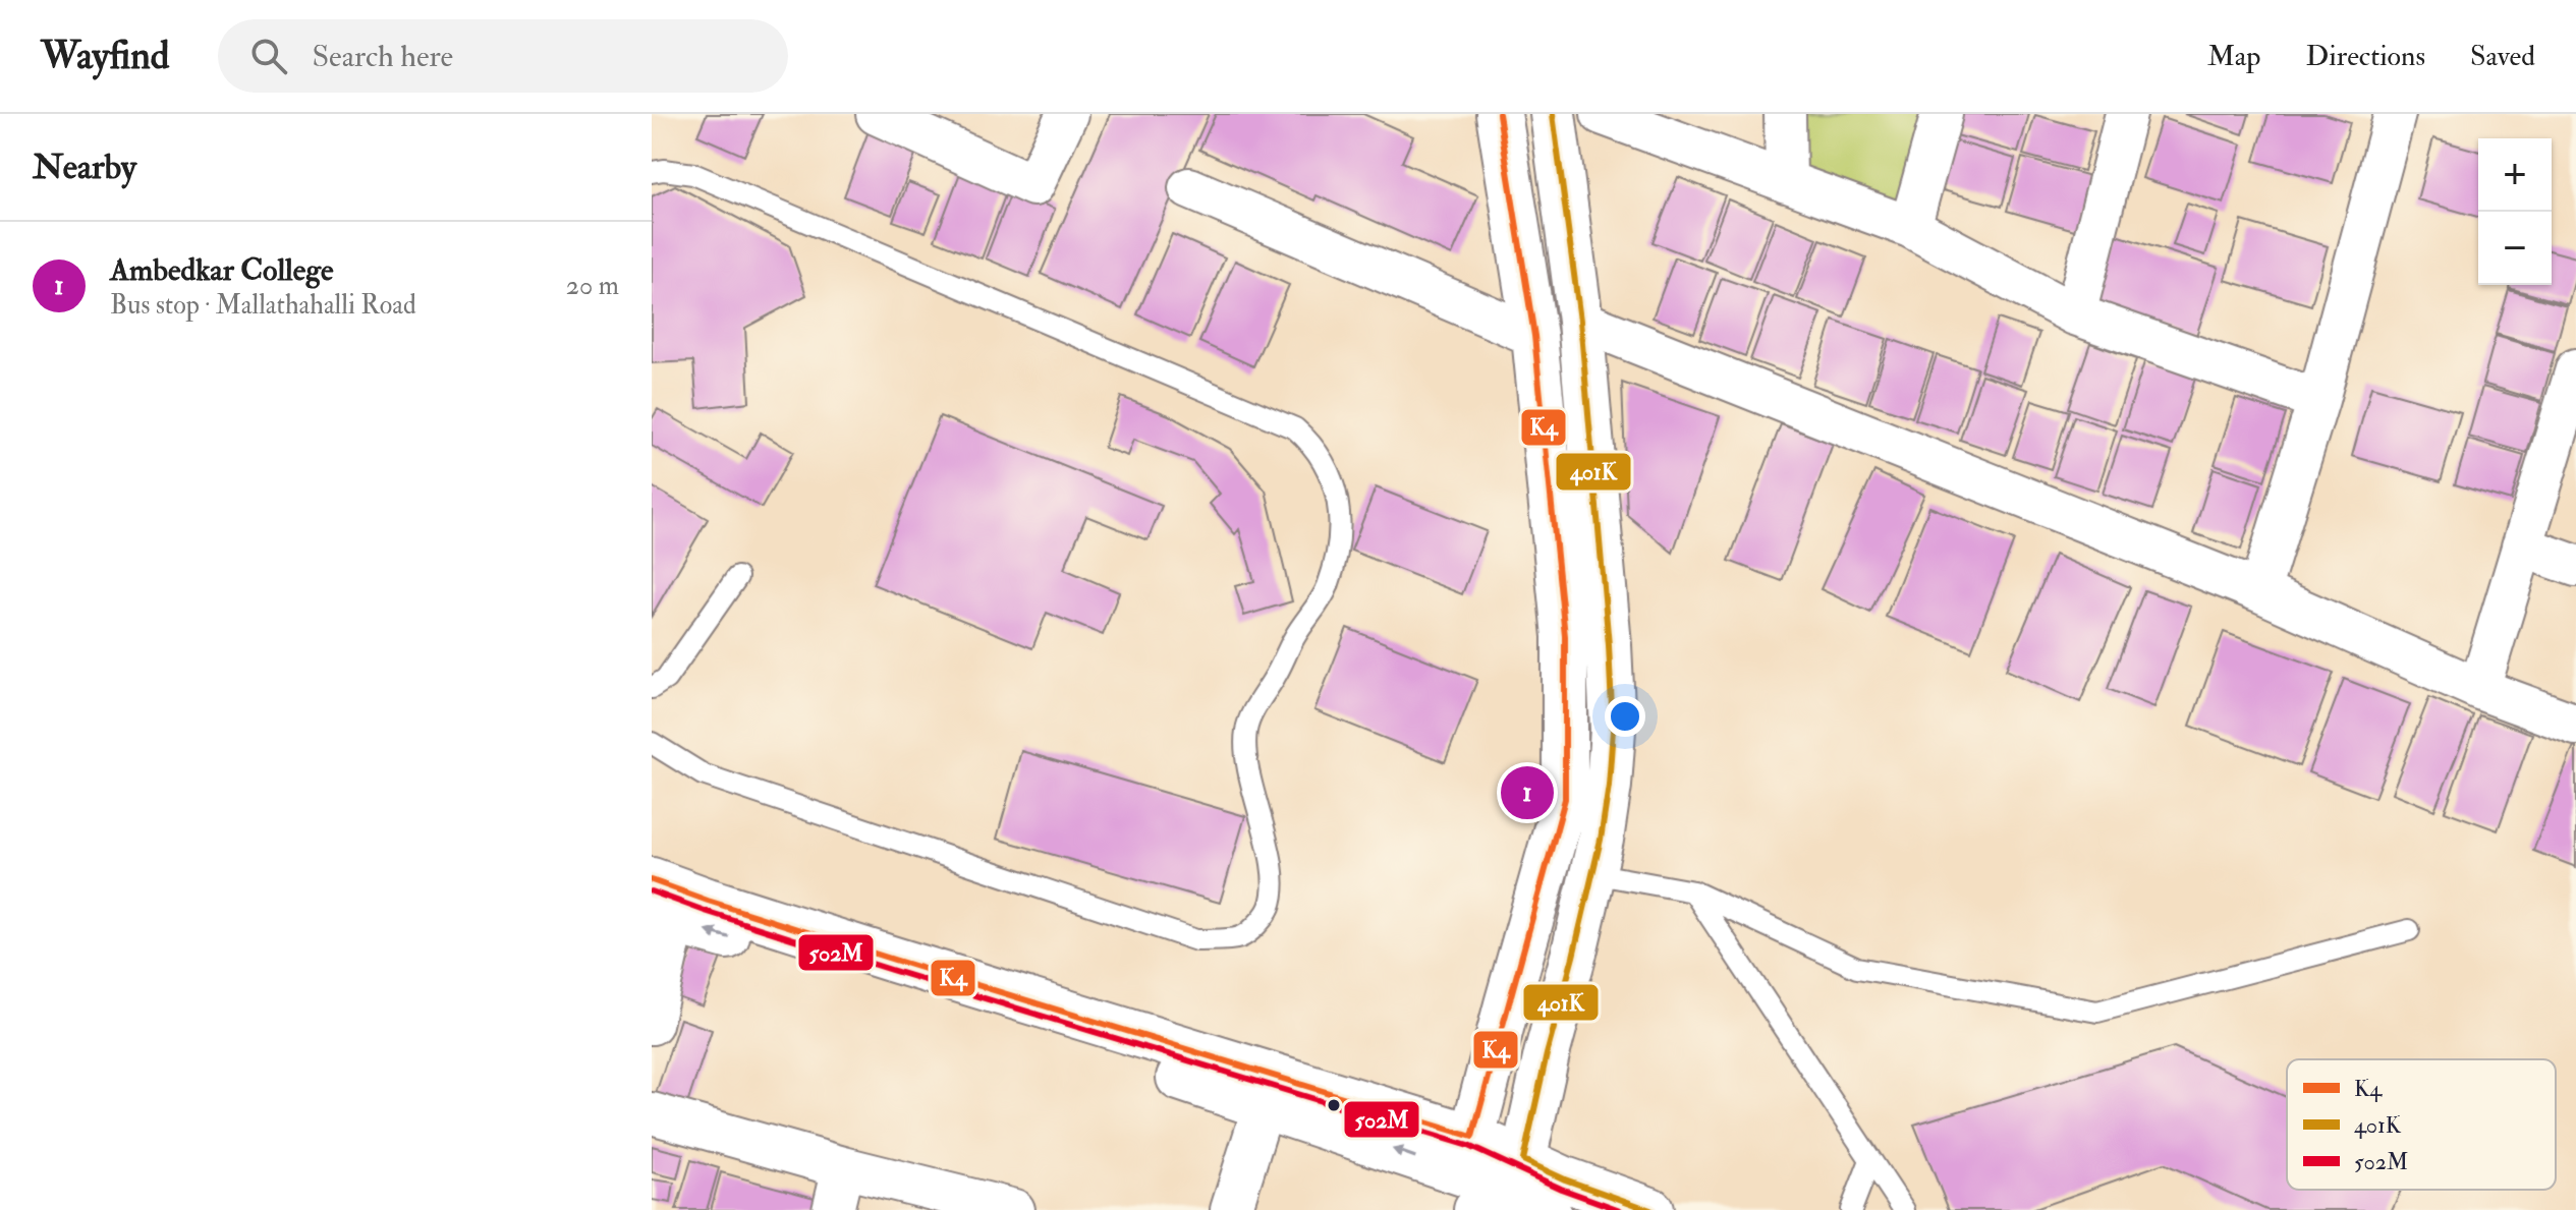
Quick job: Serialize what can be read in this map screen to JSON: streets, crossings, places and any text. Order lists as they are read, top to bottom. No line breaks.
{"lines":["transit line K4","transit line 401K","transit line 502M"],"legend":["K4","401K","502M"],"page":{"header":"Wayfind","search":"Search here","nav":["Map","Directions","Saved"],"heading":"Nearby","map_buttons":["+","−"],"list":[{"mark":"1","name":"Ambedkar College","note":"Bus stop · Mallathahalli Road","value":"20 m"}],"pins":"1"}}
